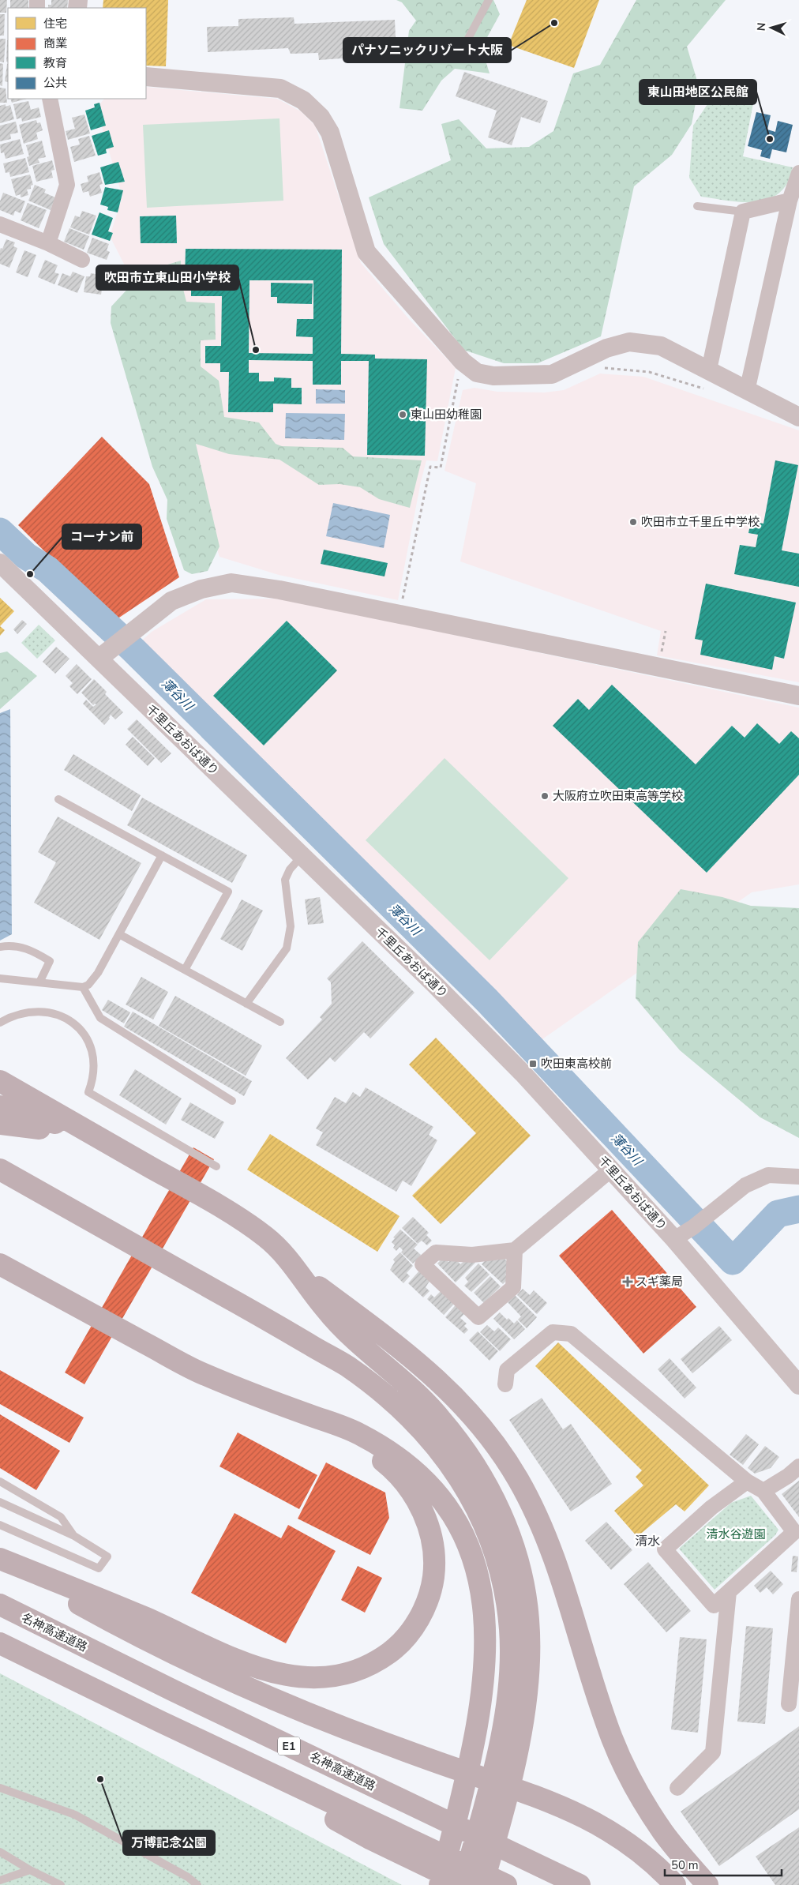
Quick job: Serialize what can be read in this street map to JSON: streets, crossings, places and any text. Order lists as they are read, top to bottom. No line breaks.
{"streets":{"highway":["名神高速道路","E1"],"street":["千里丘あおば通り"]},"districts":["清水"],"water":["薄谷川"],"parks":["清水谷遊園"],"places":{"other":["パナソニックリゾート大阪","東山田地区公民館","吹田市立東山田小学校","東山田幼稚園","吹田市立千里丘中学校","コーナン前","大阪府立吹田東高等学校","万博記念公園"],"transit":["吹田東高校前"],"health":["スギ薬局"]},"legend":["住宅","商業","教育","公共"],"scale_bar":"50 m","north":"left"}
